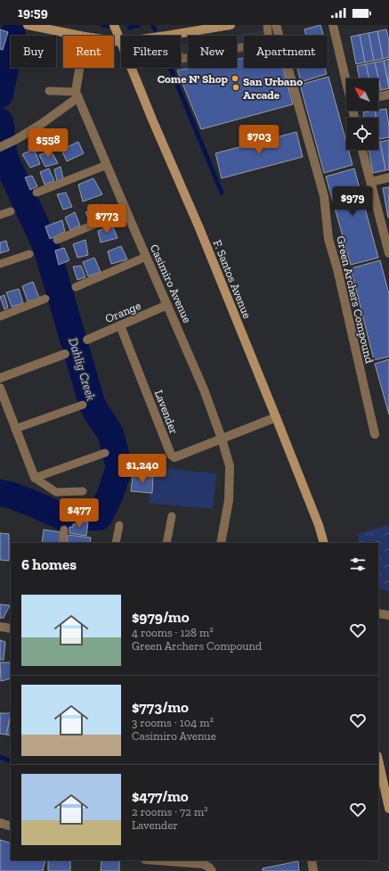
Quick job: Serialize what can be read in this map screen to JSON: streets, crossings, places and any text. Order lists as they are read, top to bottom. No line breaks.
{"streets":{"street":["F. Santos Avenue","Casimiro Avenue","Green Archers Compound","Orange","Lavender"]},"crossings":[["Casimiro Avenue","Orange"],["Casimiro Avenue","Lavender"],["Orange","Lavender"]],"water":["Dahlig Creek"],"places":["Come N' Shop","San Urbano Arcade"],"north":"top left","page":{"status":"19:59","chip":["Buy","Rent","Filters","New","Apartment"],"price":["$703","$558","$979","$773","$1,240","$477"],"heading":"6 homes","list":[{"name":"$979/mo","note":"4 rooms · 128 m² · Green Archers Compound"},{"name":"$773/mo","note":"3 rooms · 104 m² · Casimiro Avenue"},{"name":"$477/mo","note":"2 rooms · 72 m² · Lavender"}]}}
